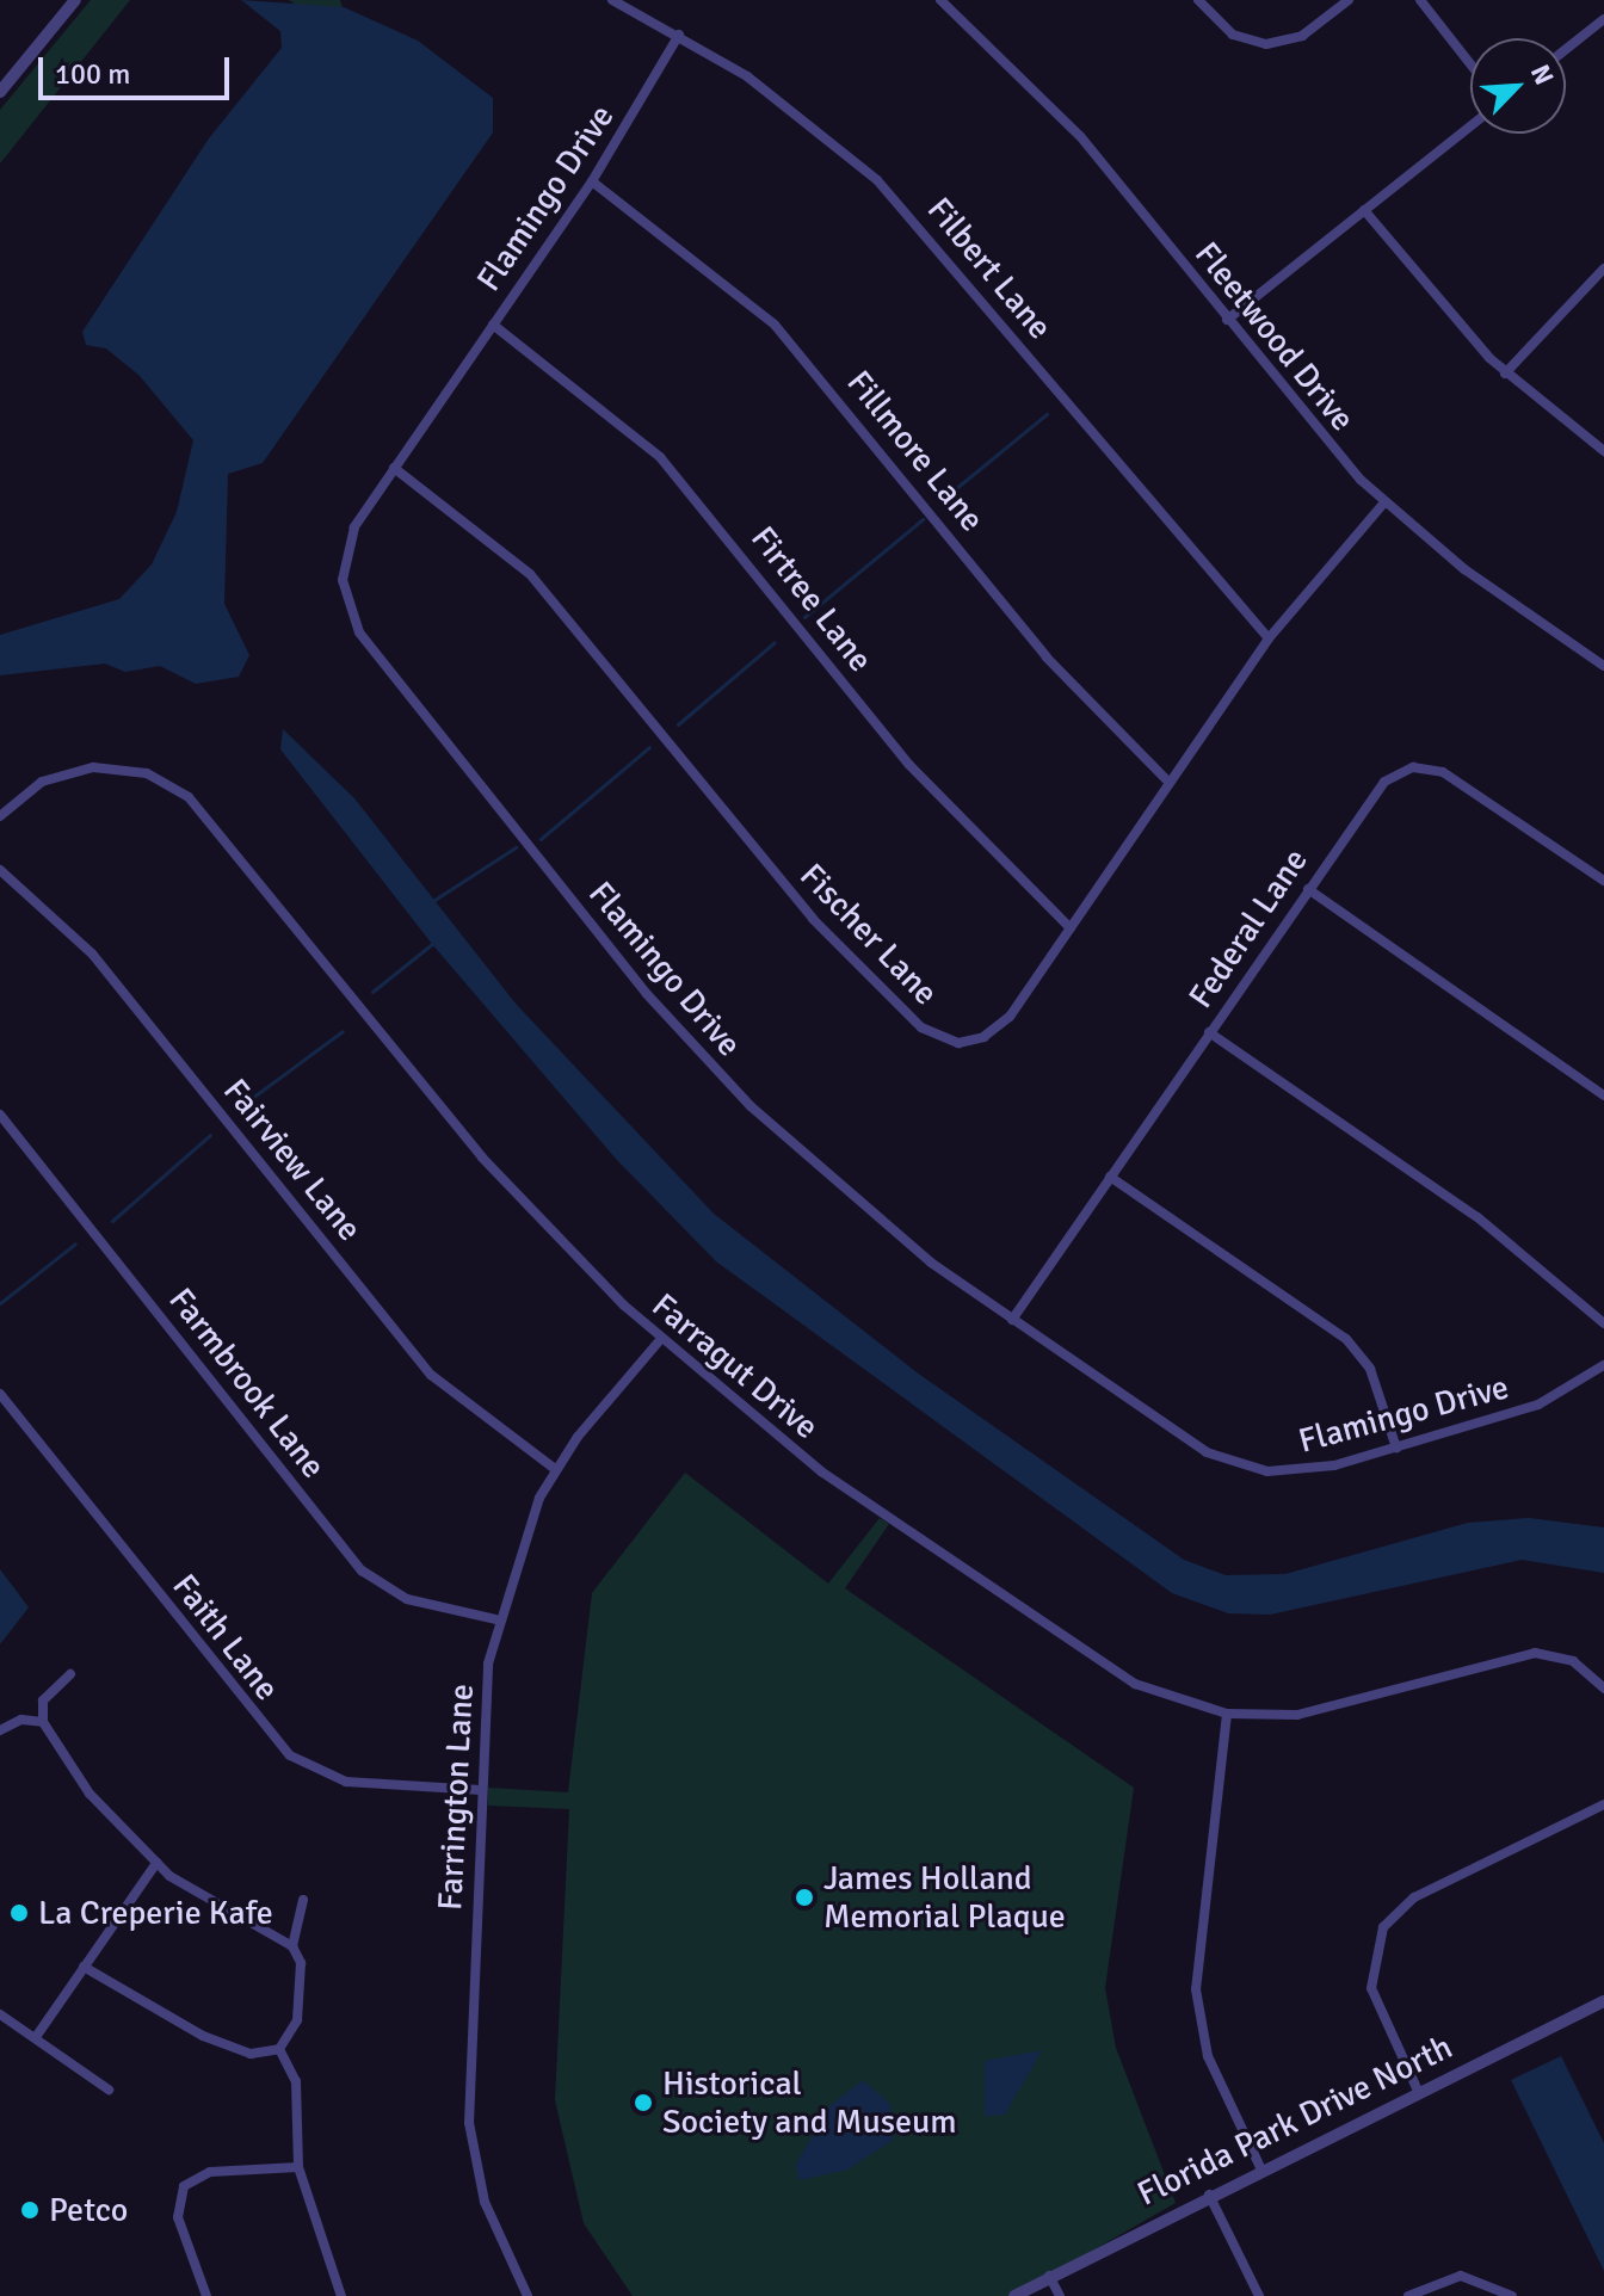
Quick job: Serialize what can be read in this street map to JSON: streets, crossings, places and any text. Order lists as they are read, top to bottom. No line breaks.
{"streets":{"street":["Flamingo Drive","Filbert Lane","Fleetwood Drive","Fillmore Lane","Firtree Lane","Federal Lane","Fischer Lane","Fairview Lane","Farragut Drive","Farmbrook Lane","Faith Lane","Farrington Lane","Florida Park Drive North"]},"crossings":[["Flamingo Drive","Filbert Lane"],["Flamingo Drive","Fillmore Lane"],["Flamingo Drive","Firtree Lane"],["Flamingo Drive","Federal Lane"],["Flamingo Drive","Fischer Lane"],["Filbert Lane","Fischer Lane"],["Fleetwood Drive","Fischer Lane"],["Fillmore Lane","Fischer Lane"],["Firtree Lane","Fischer Lane"],["Fairview Lane","Farrington Lane"],["Farragut Drive","Farrington Lane"],["Farmbrook Lane","Farrington Lane"],["Faith Lane","Farrington Lane"]],"places":["James Holland Memorial Plaque","La Creperie Kafe","Historical Society and Museum","Petco"],"scale_bar":"100 m","north":"top right"}
